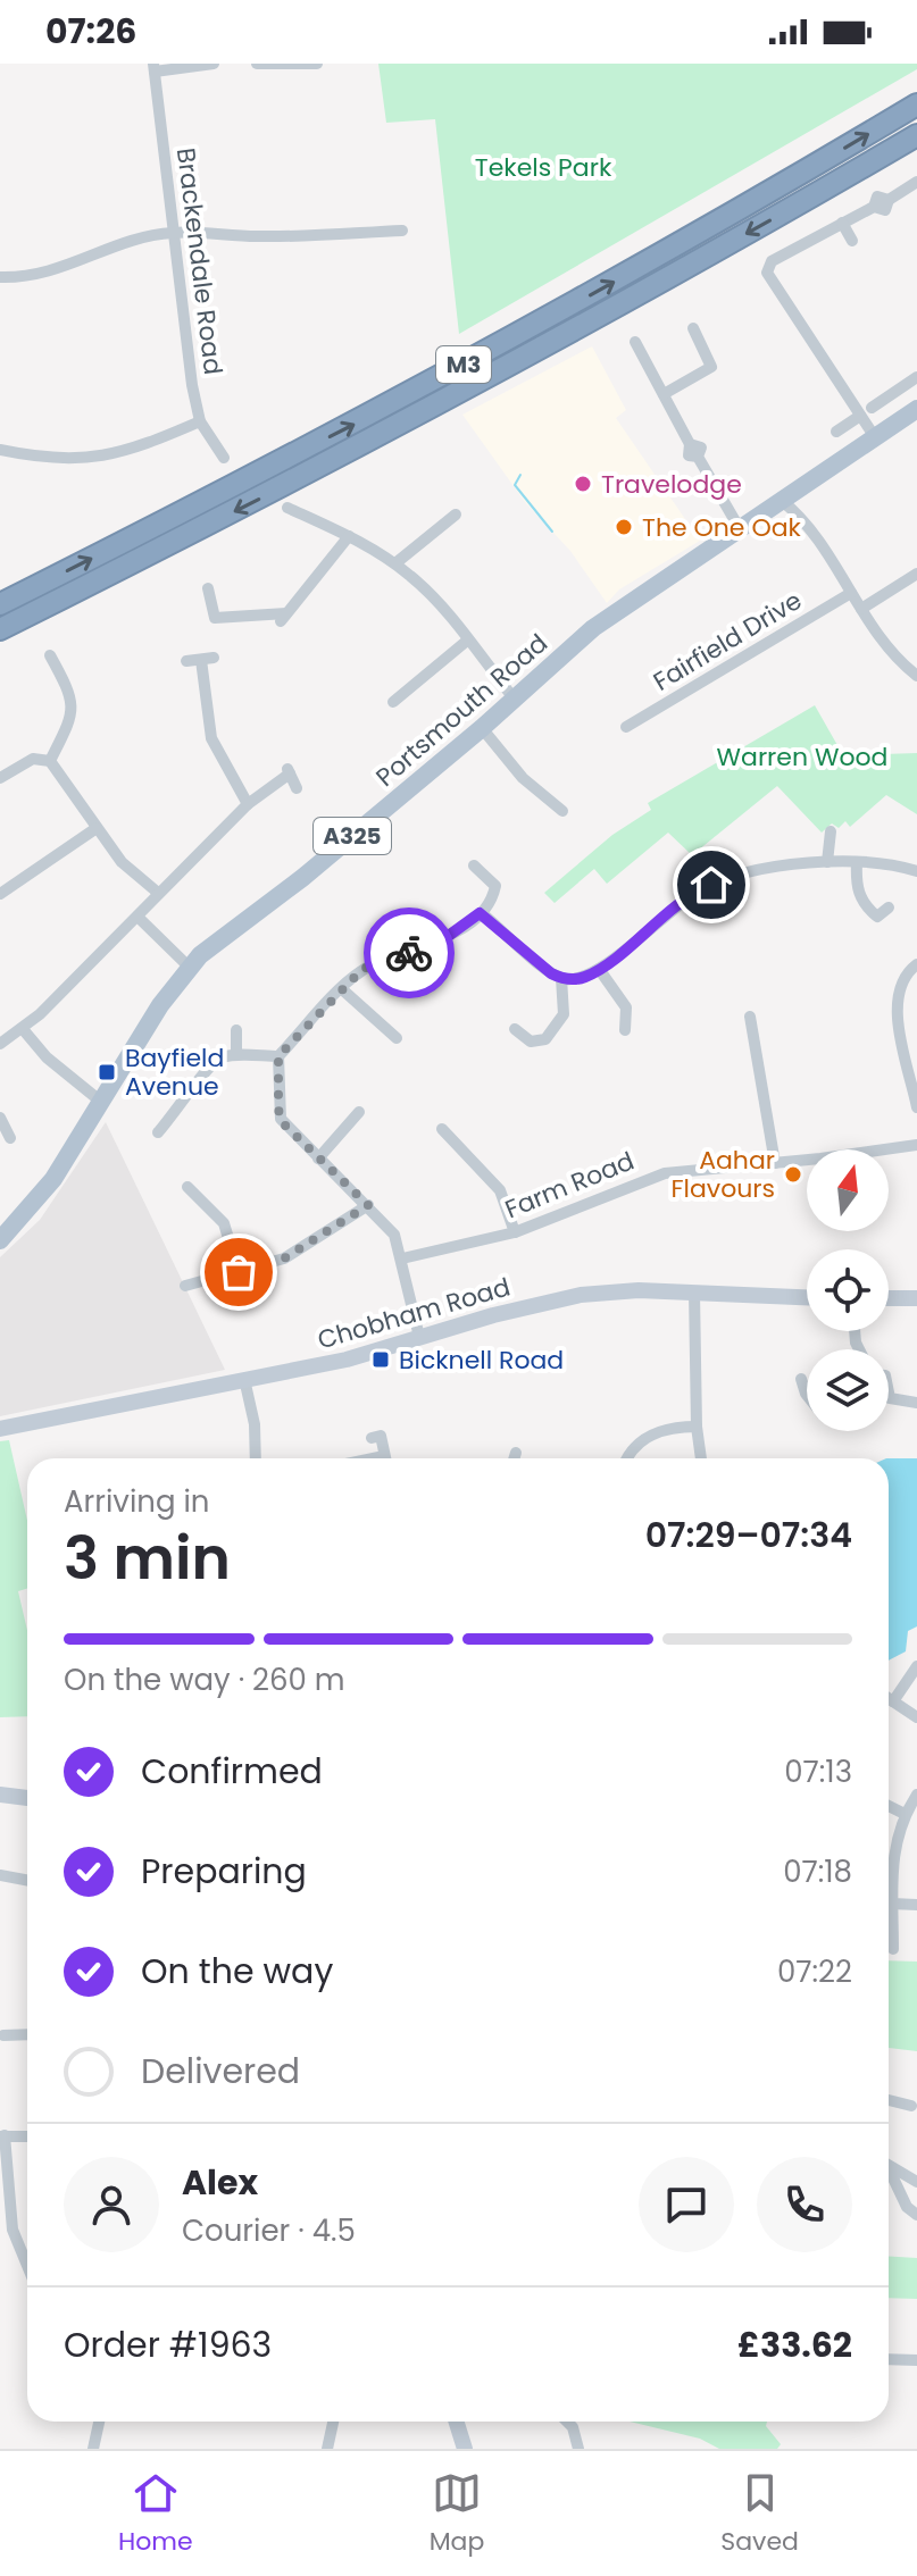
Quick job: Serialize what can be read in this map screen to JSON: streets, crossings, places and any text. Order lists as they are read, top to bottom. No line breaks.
{"streets":{"highway":["M3"],"main road":["Portsmouth Road","A325","Chobham Road"],"street":["Brackendale Road","Fairfield Drive","Farm Road"]},"parks":["Tekels Park","Warren Wood"],"places":{"other":["Travelodge","The One Oak","Aahar Flavours"],"transit":["Bayfield Avenue","Bicknell Road"]},"north":"top","page":{"status":"07:26","heading":["3 min","Arriving in","07:29–07:34"],"panel":["Alex","Courier · 4.5","Order #1963","£33.62"],"bar":"On the way · 260 m","list":[["Confirmed","07:13"],["Preparing","07:18"],["On the way","07:22"],"Delivered"],"tabs":["Home","Map","Saved"]}}
